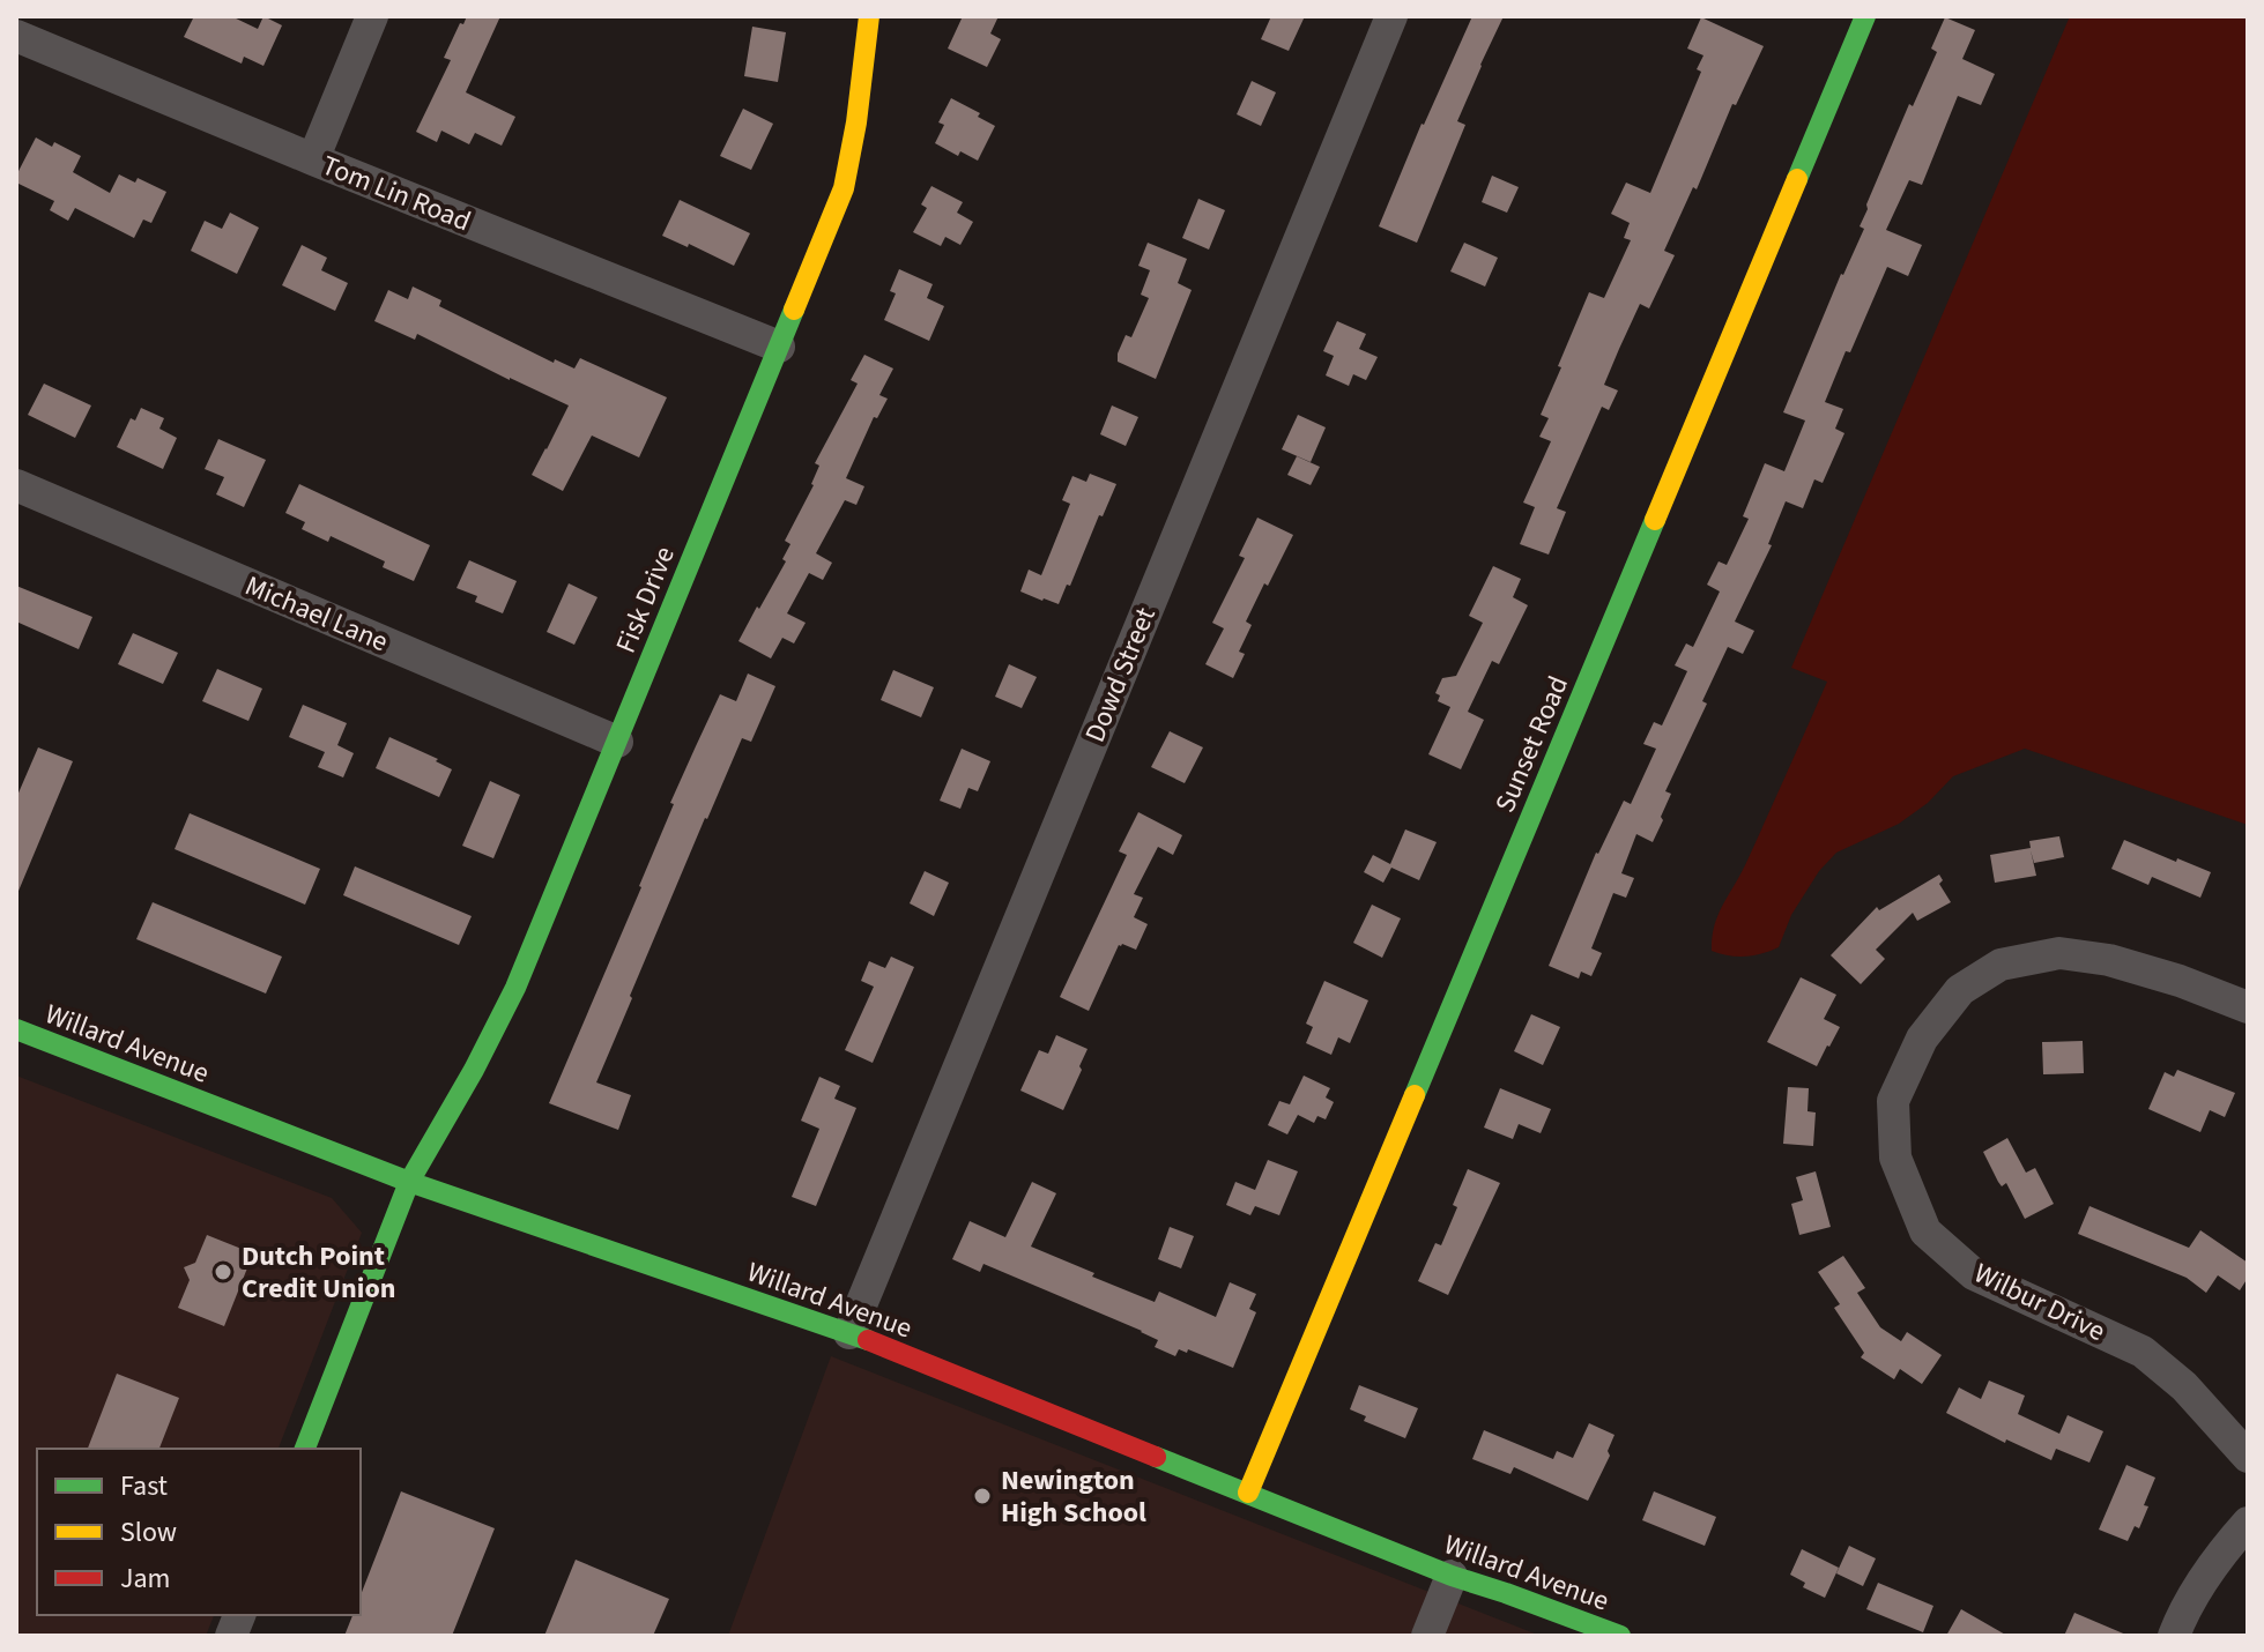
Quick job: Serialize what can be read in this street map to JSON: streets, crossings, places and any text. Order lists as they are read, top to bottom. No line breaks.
{"streets":{"street":["Tom Lin Road","Fisk Drive","Michael Lane","Dowd Street","Sunset Road","Willard Avenue","Wilbur Drive"]},"crossings":[["Tom Lin Road","Fisk Drive"],["Fisk Drive","Michael Lane"],["Fisk Drive","Willard Avenue"],["Dowd Street","Willard Avenue"],["Sunset Road","Willard Avenue"]],"places":["Dutch Point Credit Union","Newington High School"],"legend":["Fast","Slow","Jam"]}
